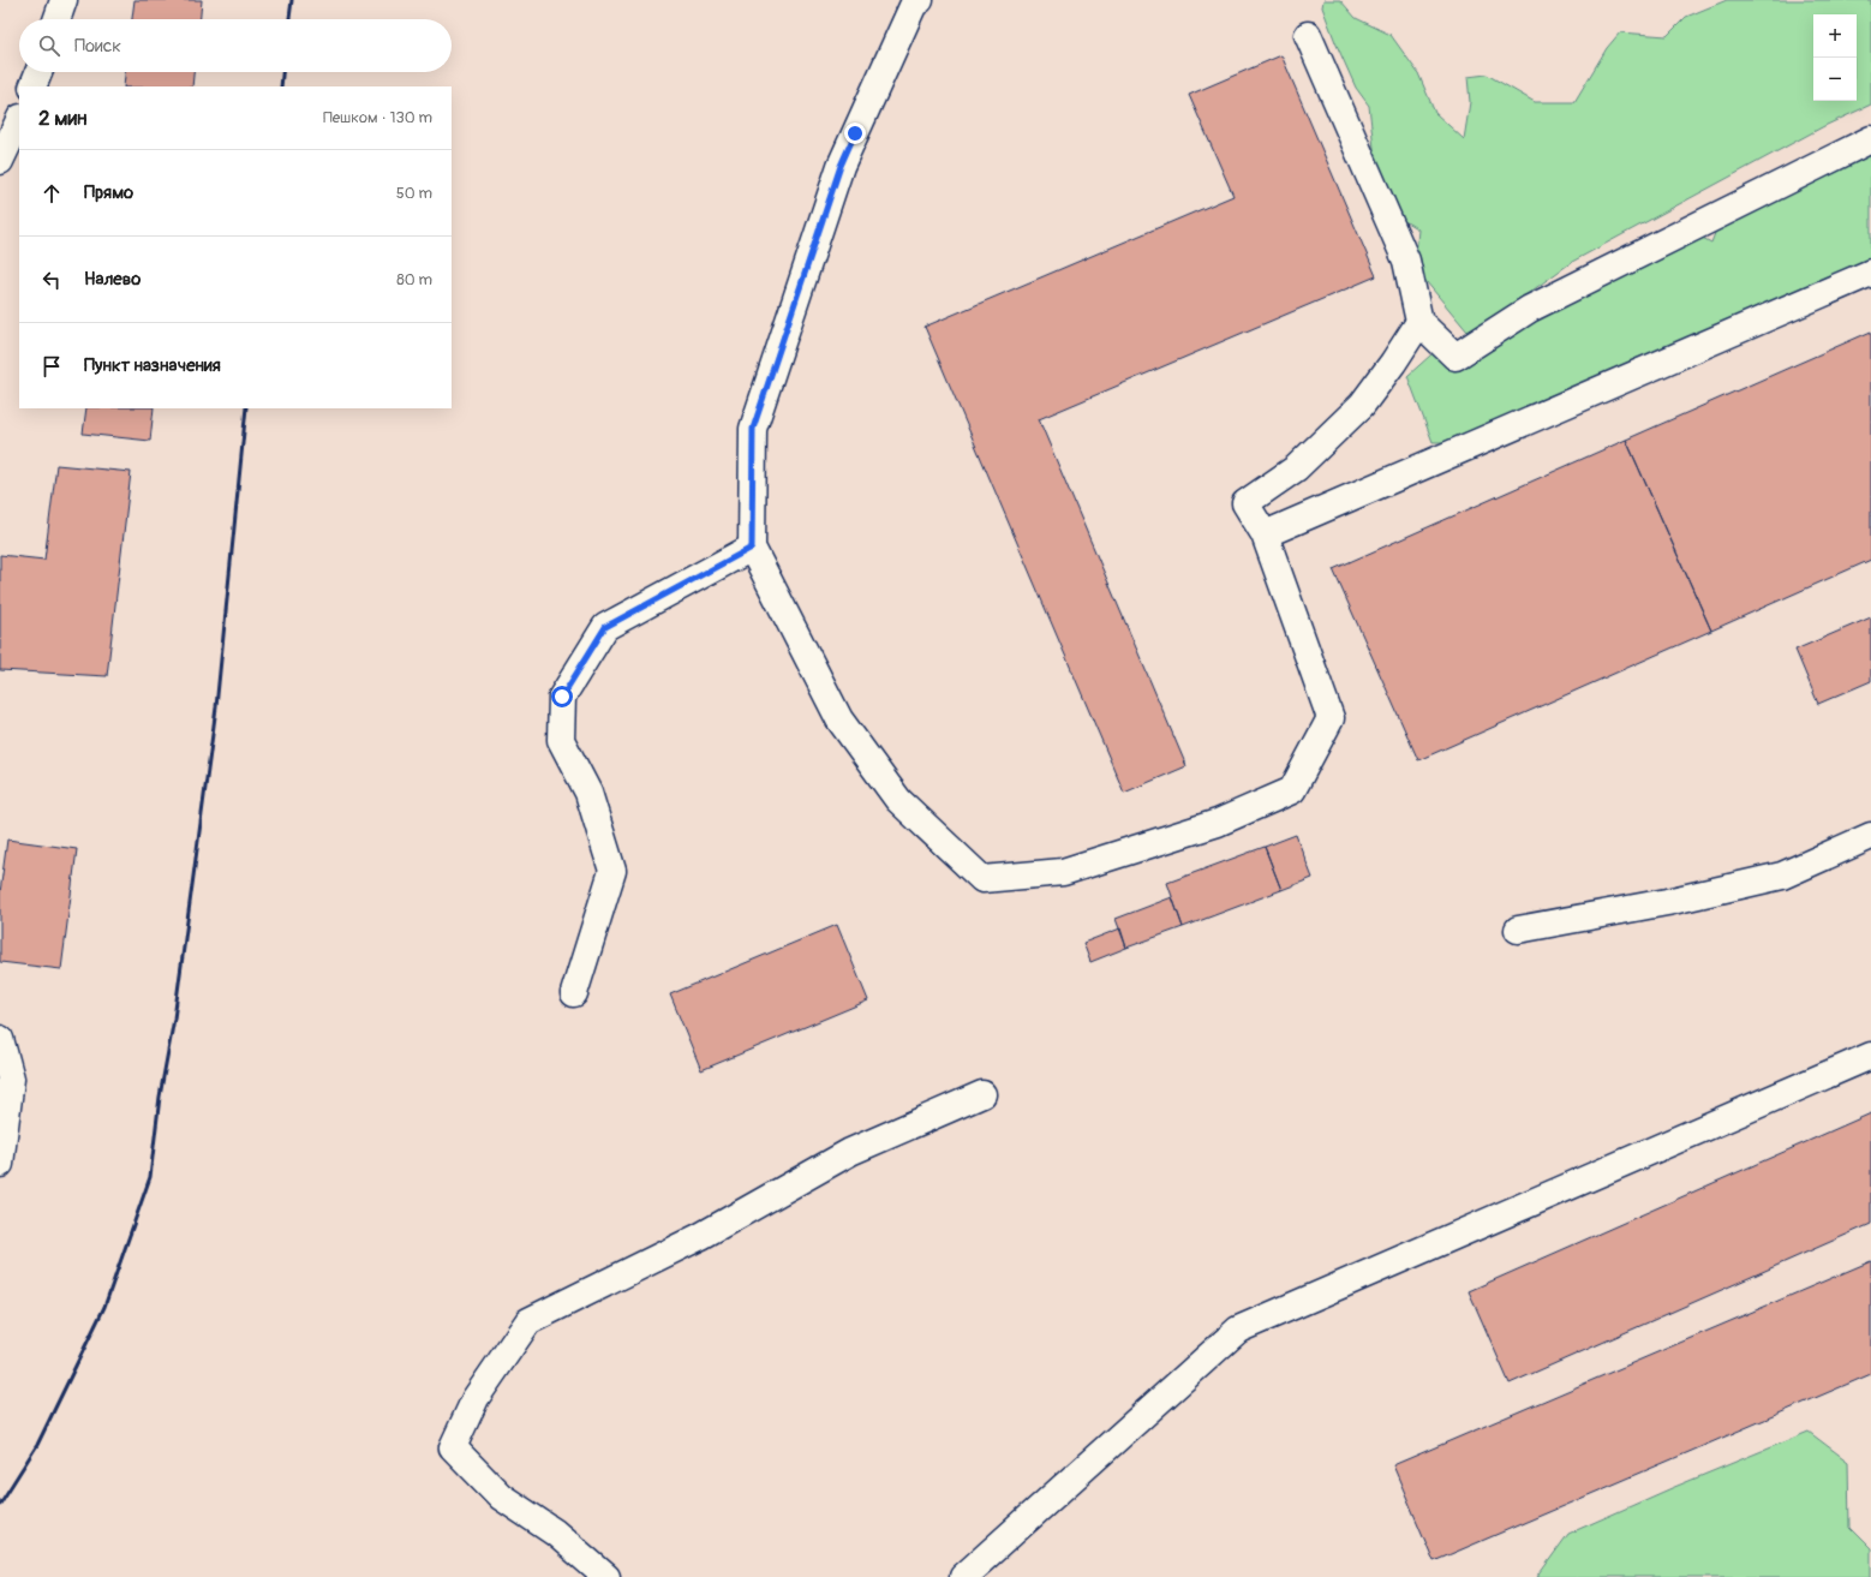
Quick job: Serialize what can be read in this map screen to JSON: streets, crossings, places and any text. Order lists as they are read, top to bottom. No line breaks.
{"page":{"map_buttons":["+","−"],"search":"Поиск","heading":["2 мин","Пешком · 130 m"],"list":[["Прямо","50 m"],["Налево","80 m"],"Пункт назначения"]}}
